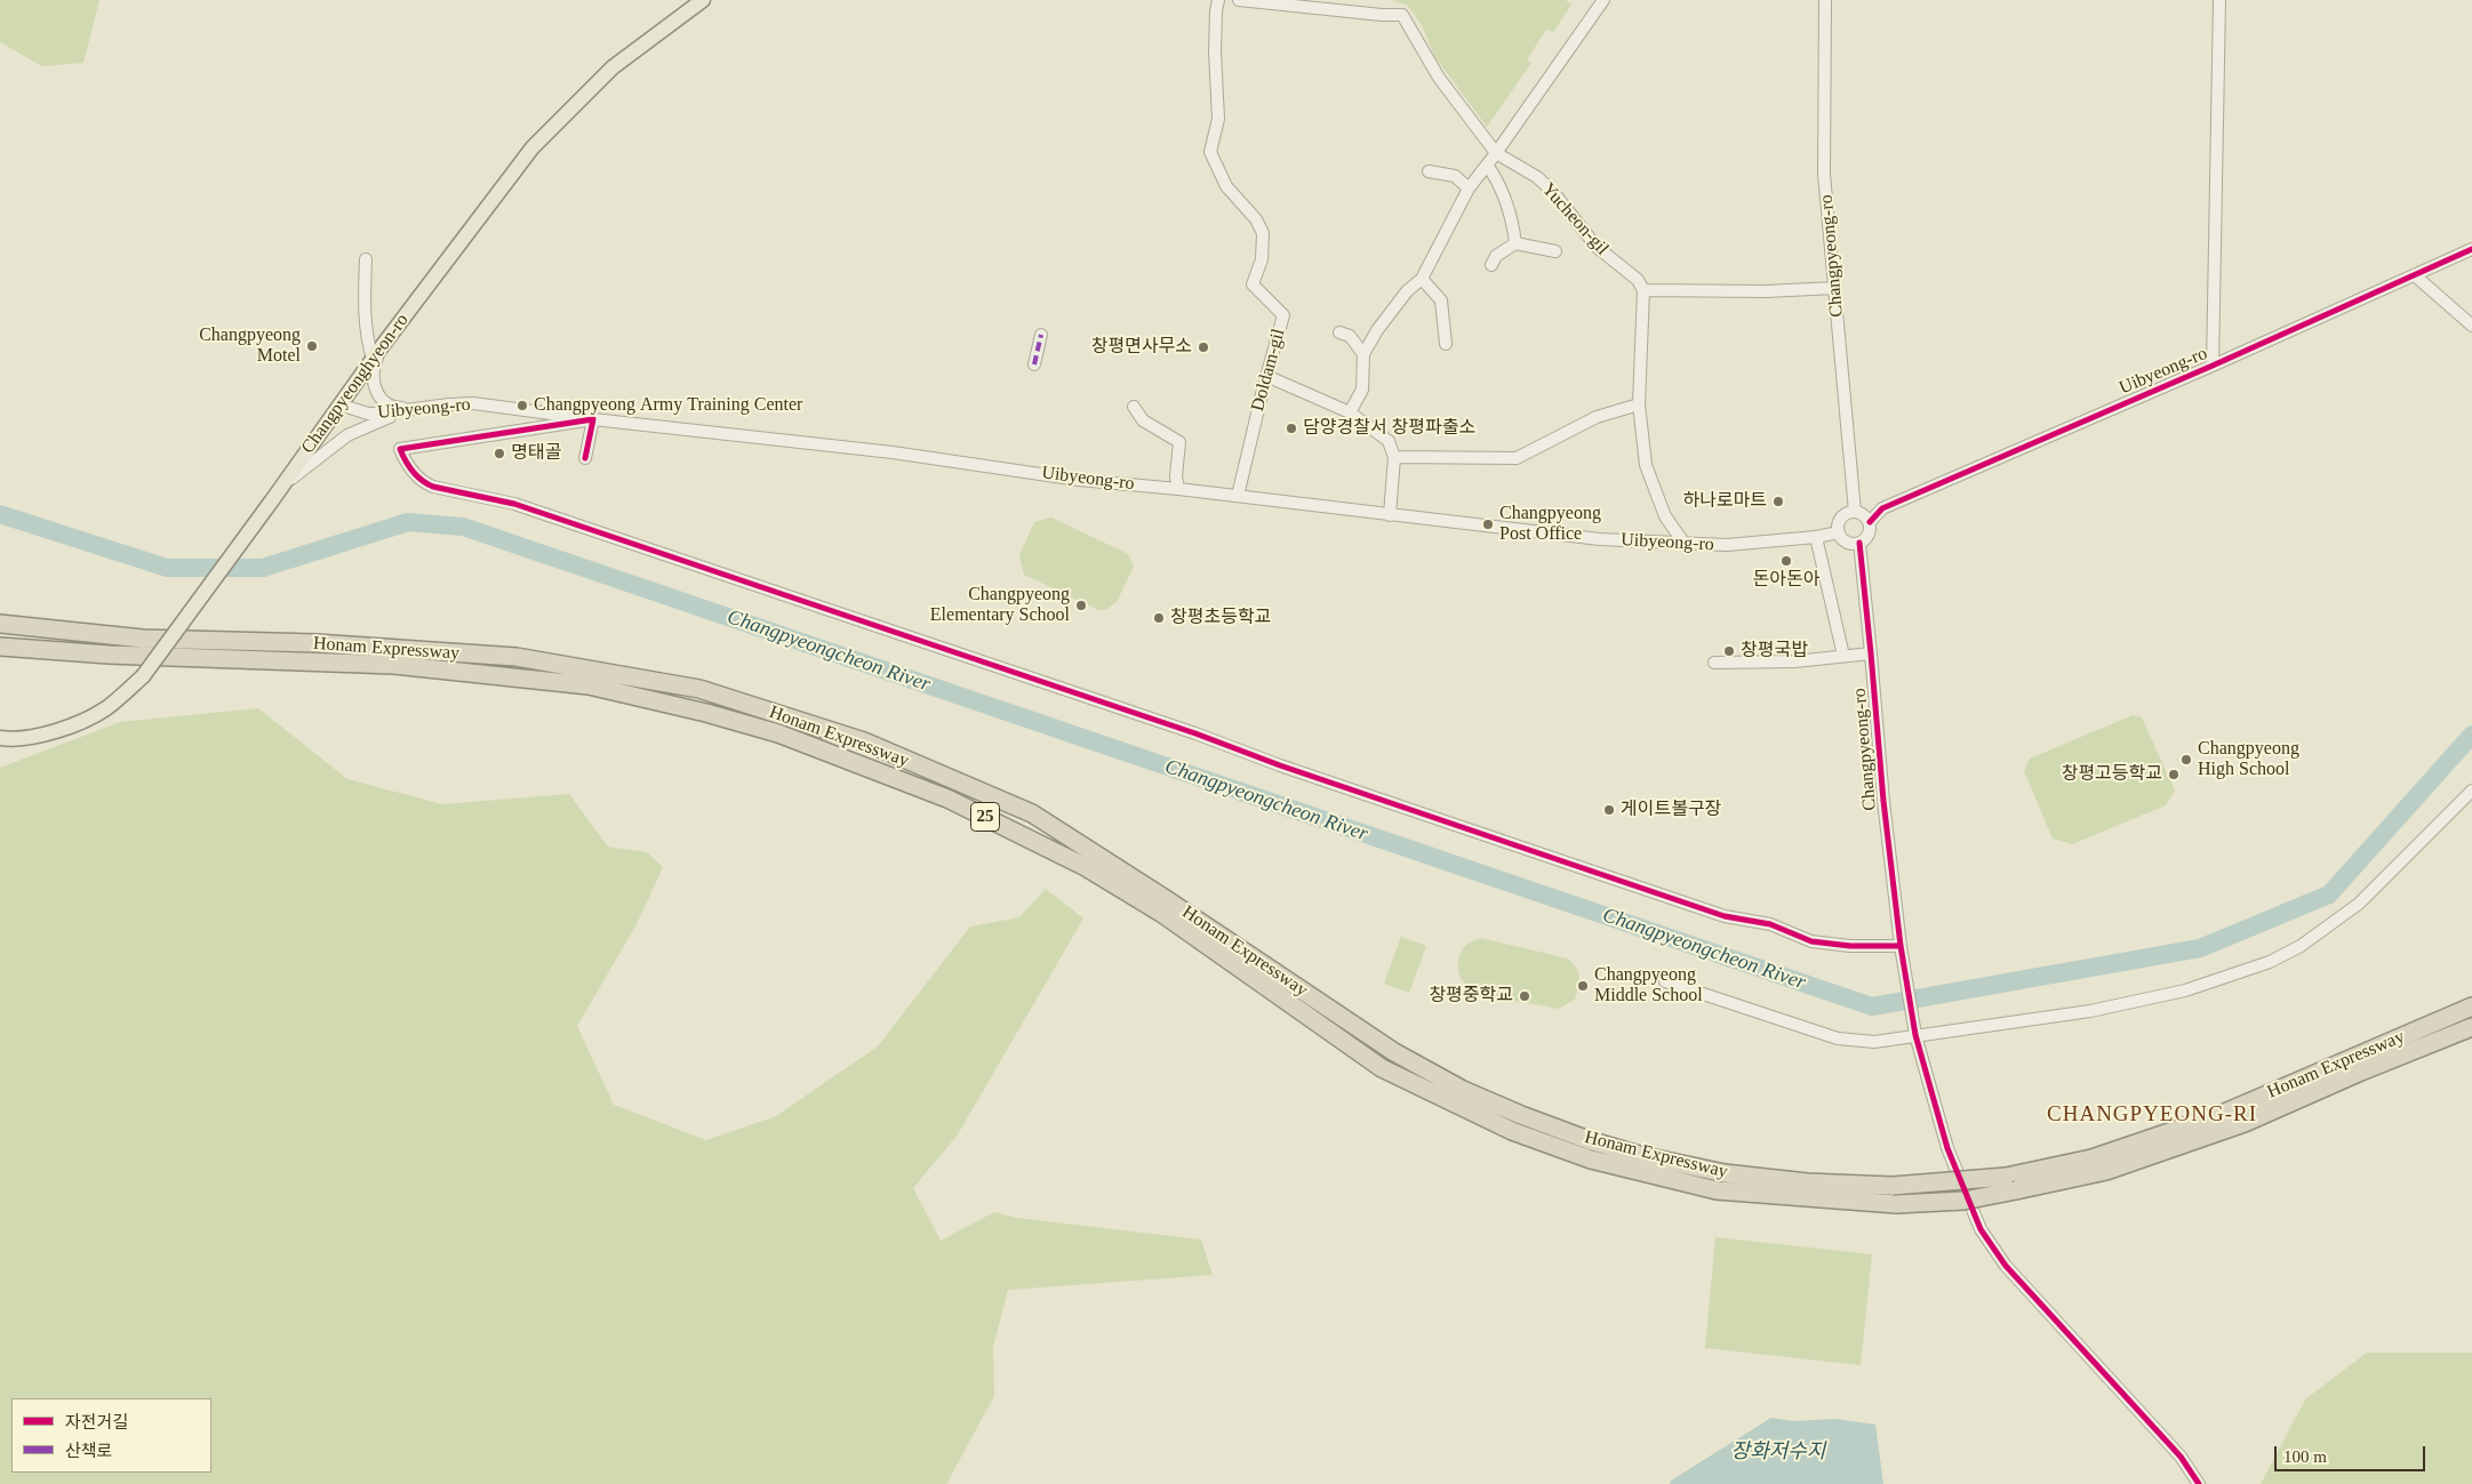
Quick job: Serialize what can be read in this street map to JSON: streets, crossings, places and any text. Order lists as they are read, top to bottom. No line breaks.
{"streets":{"highway":["Honam Expressway","25"],"main road":["Changpyeonghyeon-ro"],"street":["Yucheon-gil","Changpyeong-ro","Doldam-gil","Uibyeong-ro"]},"crossings":[["Changpyeong-ro","Uibyeong-ro"],["Doldam-gil","Uibyeong-ro"],["Uibyeong-ro","Changpyeonghyeon-ro"]],"districts":["CHANGPYEONG-RI"],"water":["Changpyeongcheon River","장화저수지"],"places":["Changpyeong Motel","창평면사무소","Changpyeong Army Training Center","담양경찰서 창평파출소","명태골","하나로마트","Changpyeong Post Office","돈아돈아","Changpyeong Elementary School","창평초등학교","창평국밥","Changpyeong High School","창평고등학교","게이트볼구장","Changpyeong Middle School","창평중학교"],"legend":["자전거길","산책로"],"scale_bar":"100 m"}
